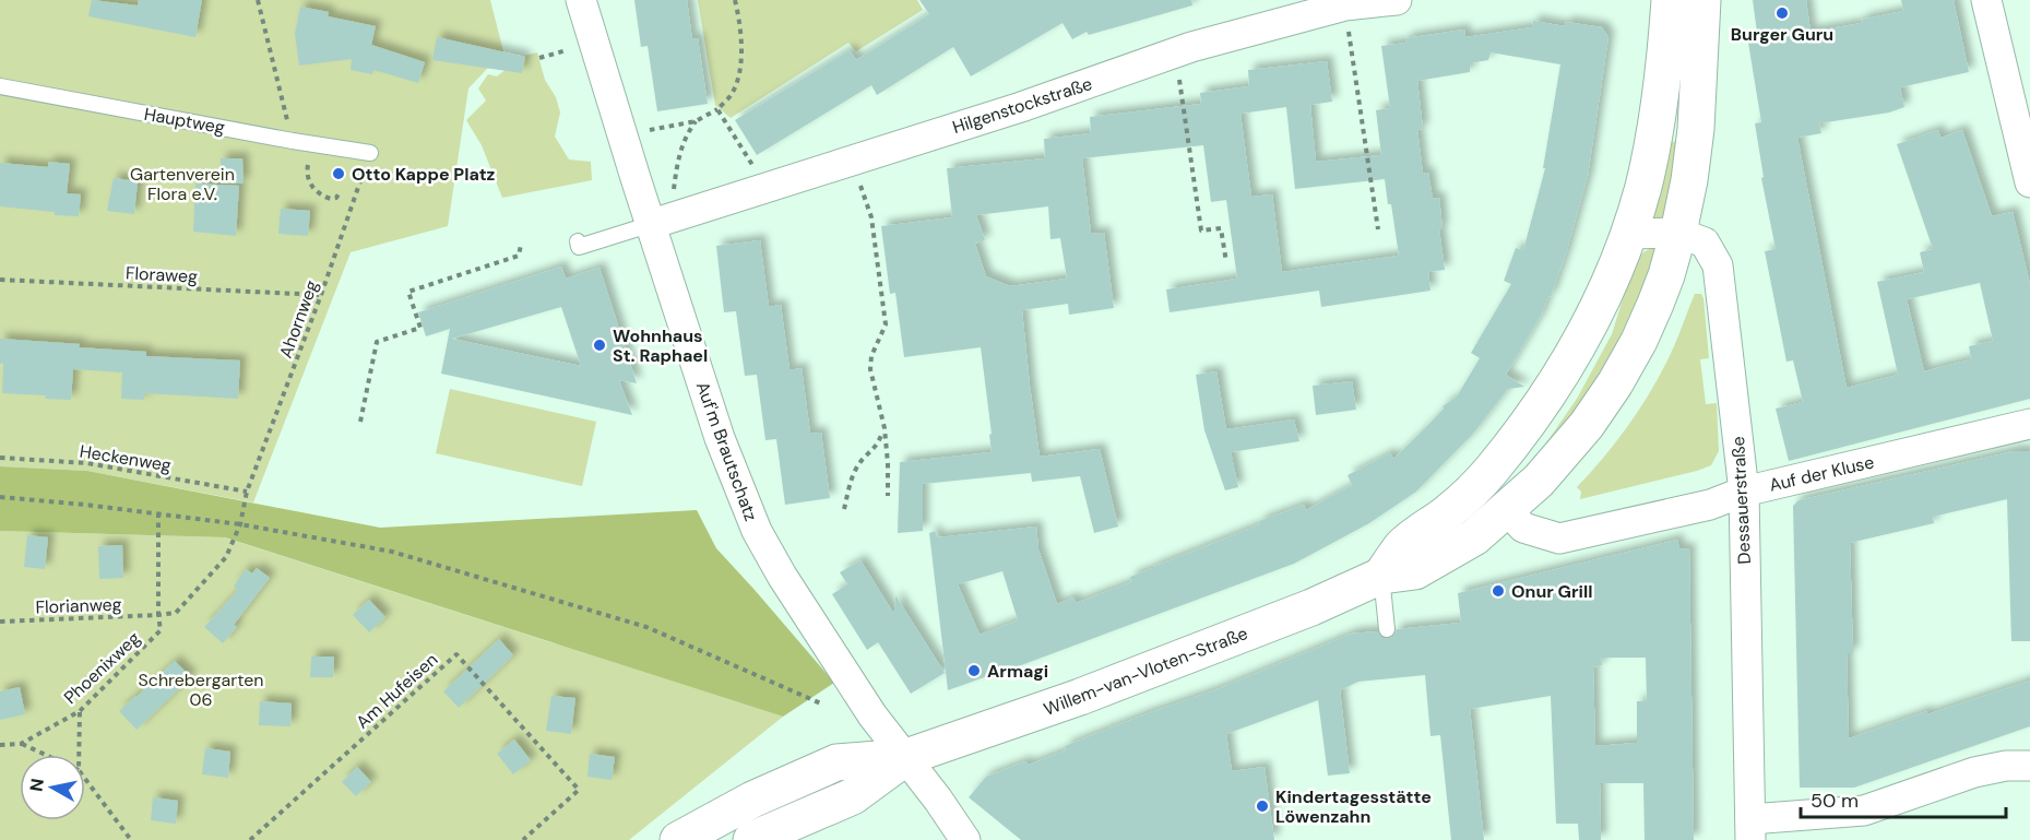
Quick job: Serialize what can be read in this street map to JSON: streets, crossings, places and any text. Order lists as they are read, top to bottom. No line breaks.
{"streets":{"main road":["Willem-van-Vloten-Straße"],"street":["Hilgenstockstraße","Auf'm Brautschatz","Auf der Kluse","Dessauerstraße"],"lane":["Hauptweg"],"path":["Floraweg","Ahornweg","Heckenweg","Florianweg","Phoenixweg","Am Hufeisen"]},"crossings":[["Hilgenstockstraße","Auf'm Brautschatz"],["Hauptweg","Ahornweg"],["Floraweg","Ahornweg"],["Ahornweg","Heckenweg"],["Auf'm Brautschatz","Willem-van-Vloten-Straße"],["Auf der Kluse","Dessauerstraße"],["Auf der Kluse","Willem-van-Vloten-Straße"],["Dessauerstraße","Willem-van-Vloten-Straße"],["Florianweg","Phoenixweg"]],"parks":["Gartenverein Flora e.V.","Schrebergarten 06"],"places":["Burger Guru","Otto Kappe Platz","Wohnhaus St. Raphael","Onur Grill","Armagi","Kindertagesstätte Löwenzahn"],"scale_bar":"50 m","north":"left"}
